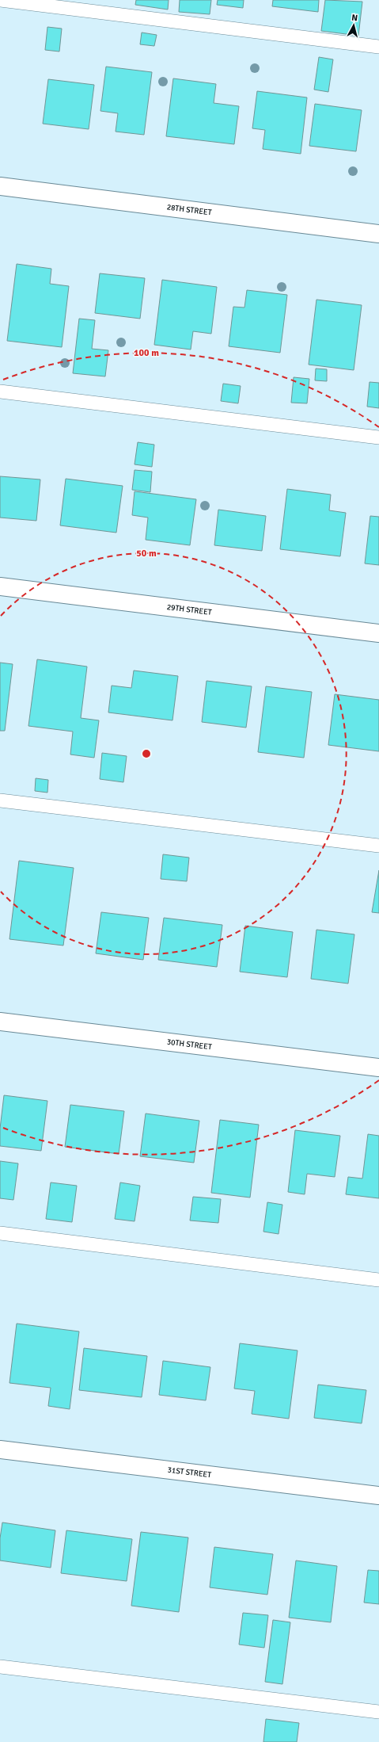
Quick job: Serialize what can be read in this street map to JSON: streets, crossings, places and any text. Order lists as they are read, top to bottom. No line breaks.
{"streets":{"street":["28TH STREET","29TH STREET","30TH STREET","31ST STREET"]},"north":"top","rings":["100 m","50 m"]}
